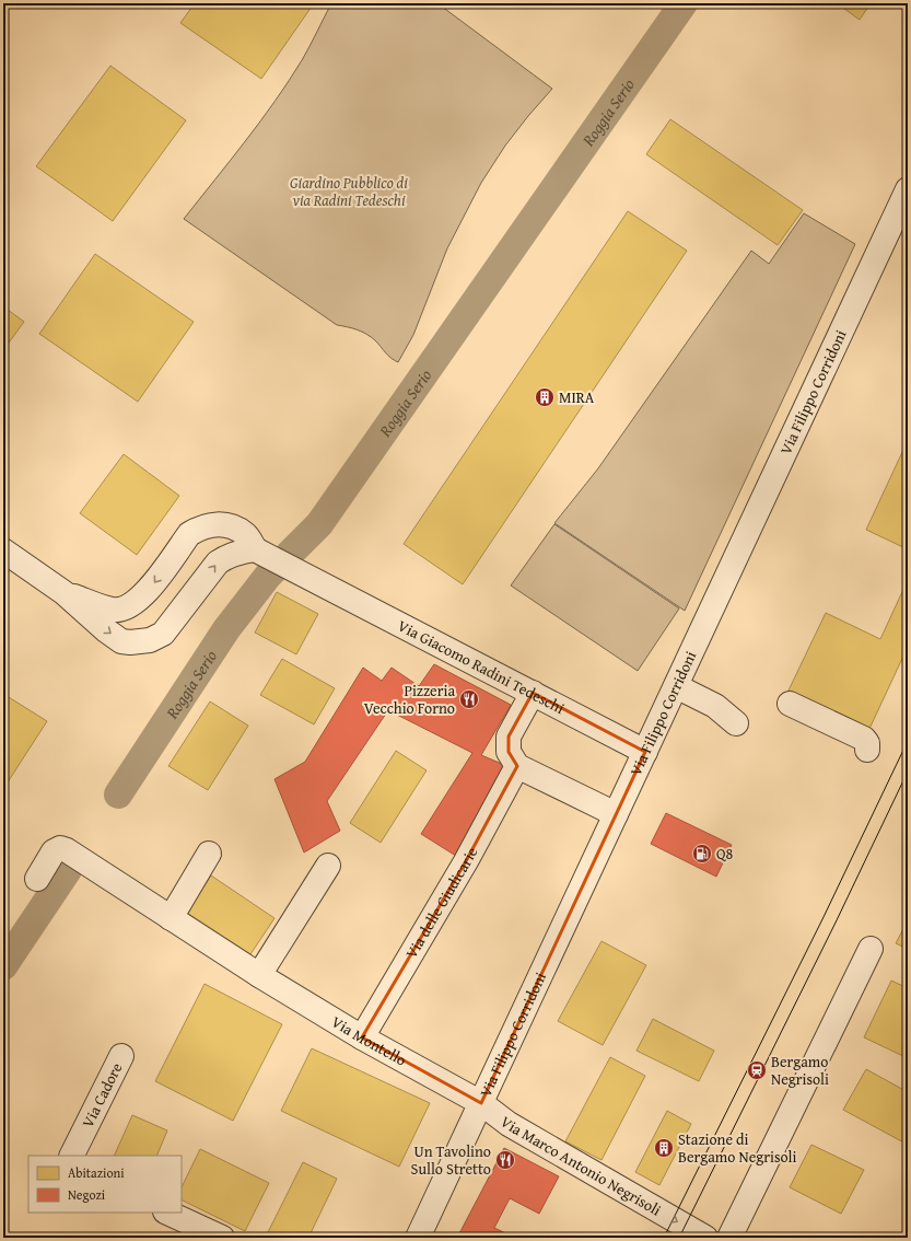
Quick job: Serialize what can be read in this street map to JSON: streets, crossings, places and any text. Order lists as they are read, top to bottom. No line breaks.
{"streets":{"street":["Via Filippo Corridoni","Via Giacomo Radini Tedeschi","Via delle Giudicarie","Via Montello","Via Cadore","Via Marco Antonio Negrisoli"]},"crossings":[["Via Filippo Corridoni","Via Giacomo Radini Tedeschi"],["Via Filippo Corridoni","Via Montello"],["Via Filippo Corridoni","Via Marco Antonio Negrisoli"],["Via delle Giudicarie","Via Montello"],["Via Montello","Via Marco Antonio Negrisoli"]],"one_way":["Via Marco Antonio Negrisoli"],"water":["Roggia Serio"],"parks":["Giardino Pubblico di via Radini Tedeschi"],"places":{"building":["MIRA","Stazione di Bergamo Negrisoli"],"restaurant":["Pizzeria Vecchio Forno","Un Tavolino Sullo Stretto"],"fuel station":["Q8"],"station":["Bergamo Negrisoli"]},"legend":["Abitazioni","Negozi"]}
